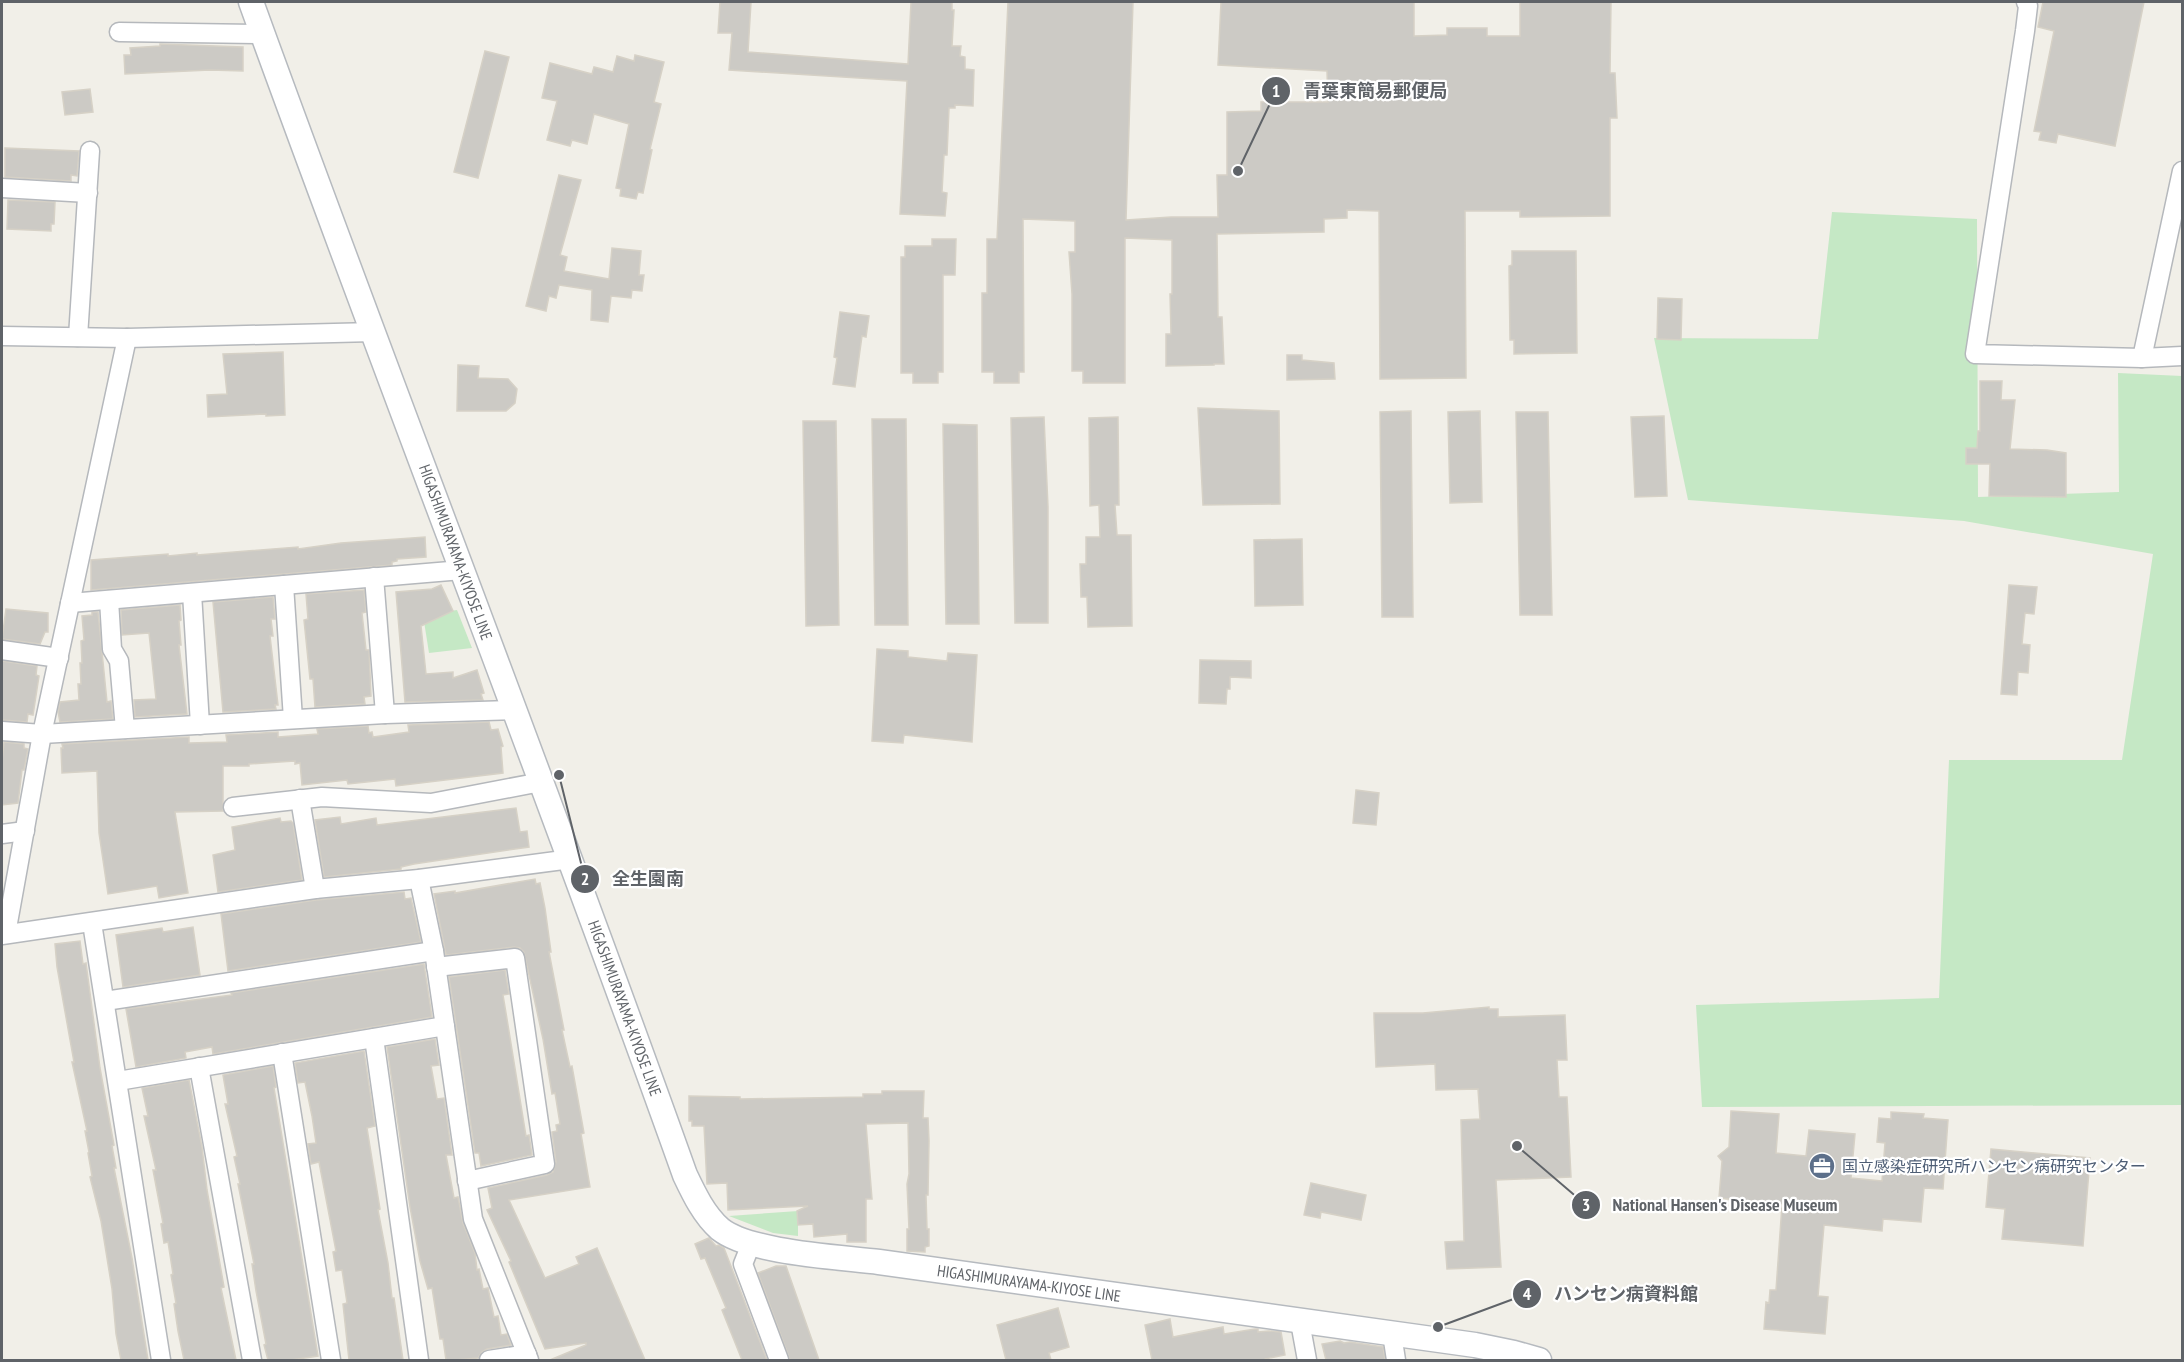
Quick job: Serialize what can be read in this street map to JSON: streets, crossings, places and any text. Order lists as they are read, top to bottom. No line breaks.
{"streets":{"main road":["HIGASHIMURAYAMA-KIYOSE LINE"]},"places":{"other":["青葉東簡易郵便局","全生園南","National Hansen's Disease Museum","ハンセン病資料館"],"office":["国立感染症研究所ハンセン病研究センター"]}}
